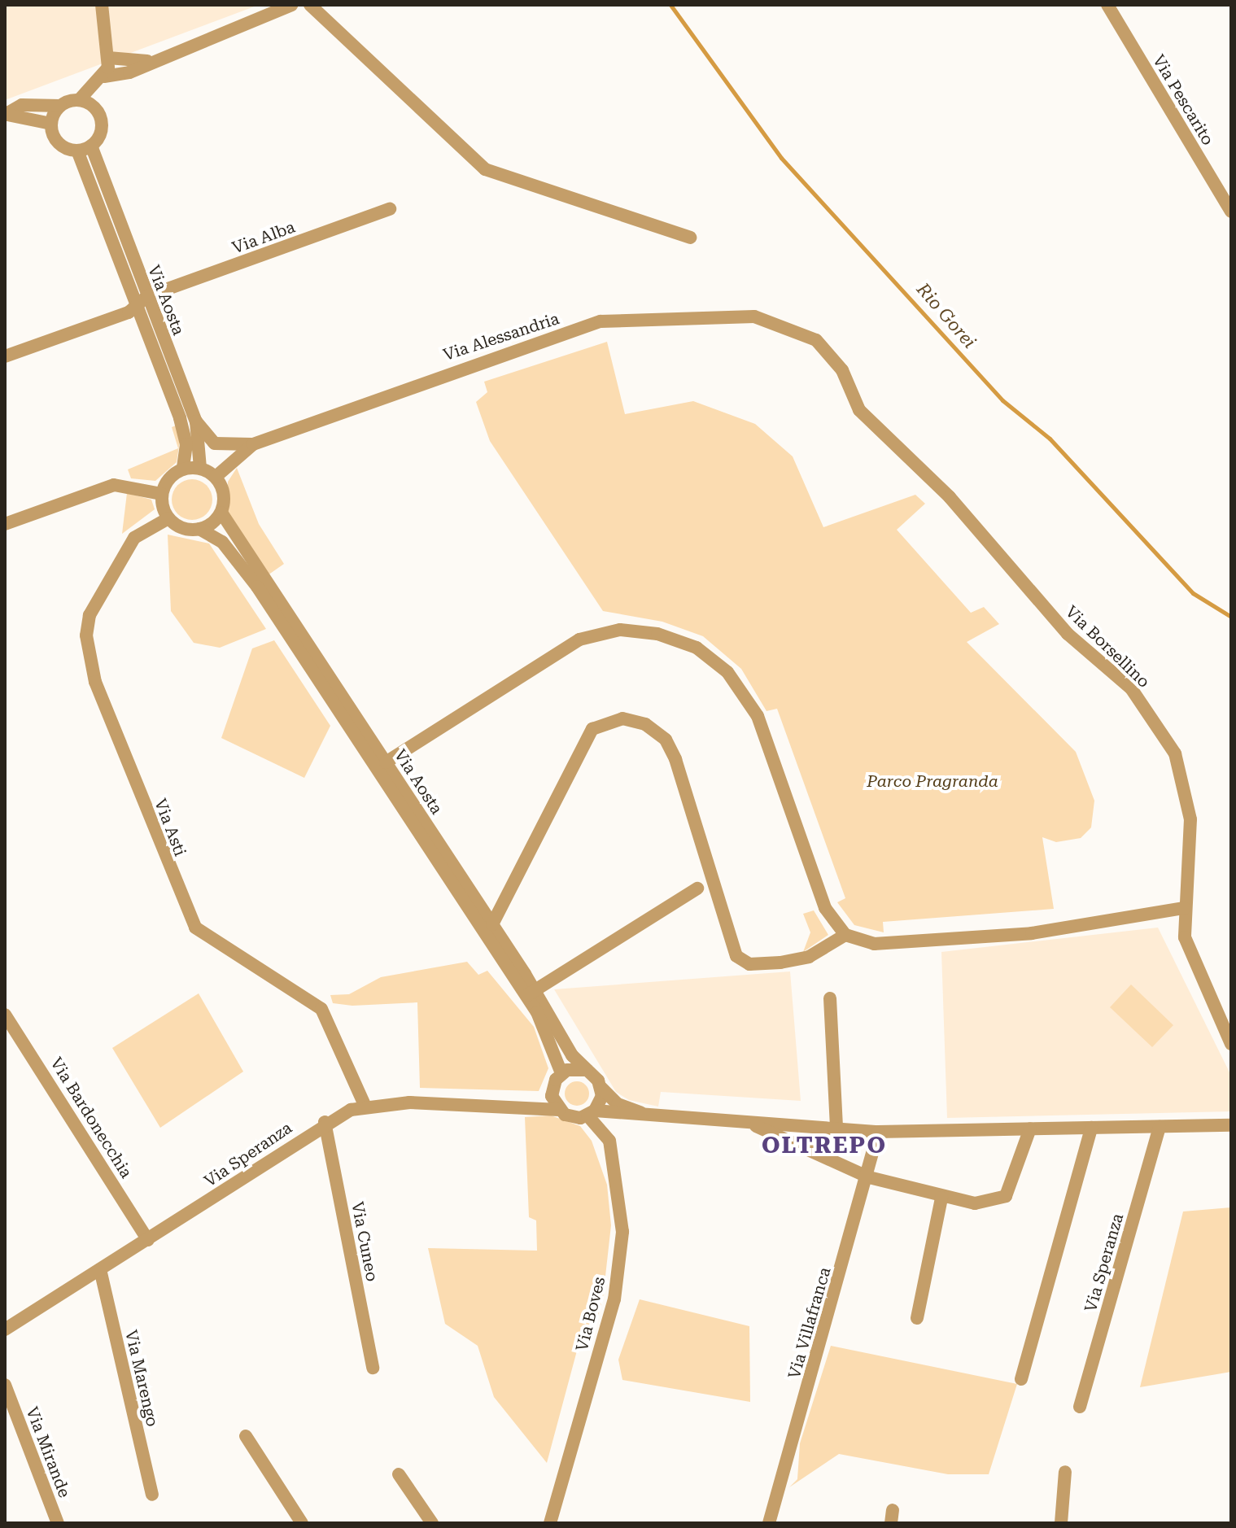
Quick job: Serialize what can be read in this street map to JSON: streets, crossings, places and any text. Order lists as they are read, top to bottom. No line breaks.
{"streets":{"street":["Via Pescarito","Via Alba","Via Aosta","Via Alessandria","Via Borsellino","Via Asti","Via Bardonecchia","Via Speranza","Via Cuneo","Via Boves","Via Villafranca","Via Marengo","Via Mirande"]},"crossings":[["Via Alba","Via Aosta"],["Via Aosta","Via Alessandria"],["Via Aosta","Via Asti"],["Via Aosta","Via Speranza"],["Via Aosta","Via Boves"],["Via Alessandria","Via Borsellino"],["Via Alessandria","Via Asti"],["Via Asti","Via Speranza"],["Via Bardonecchia","Via Speranza"],["Via Speranza","Via Cuneo"],["Via Speranza","Via Boves"],["Via Speranza","Via Marengo"]],"districts":["OLTREPO"],"water":["Rio Gorei"],"parks":["Parco Pragranda"]}
